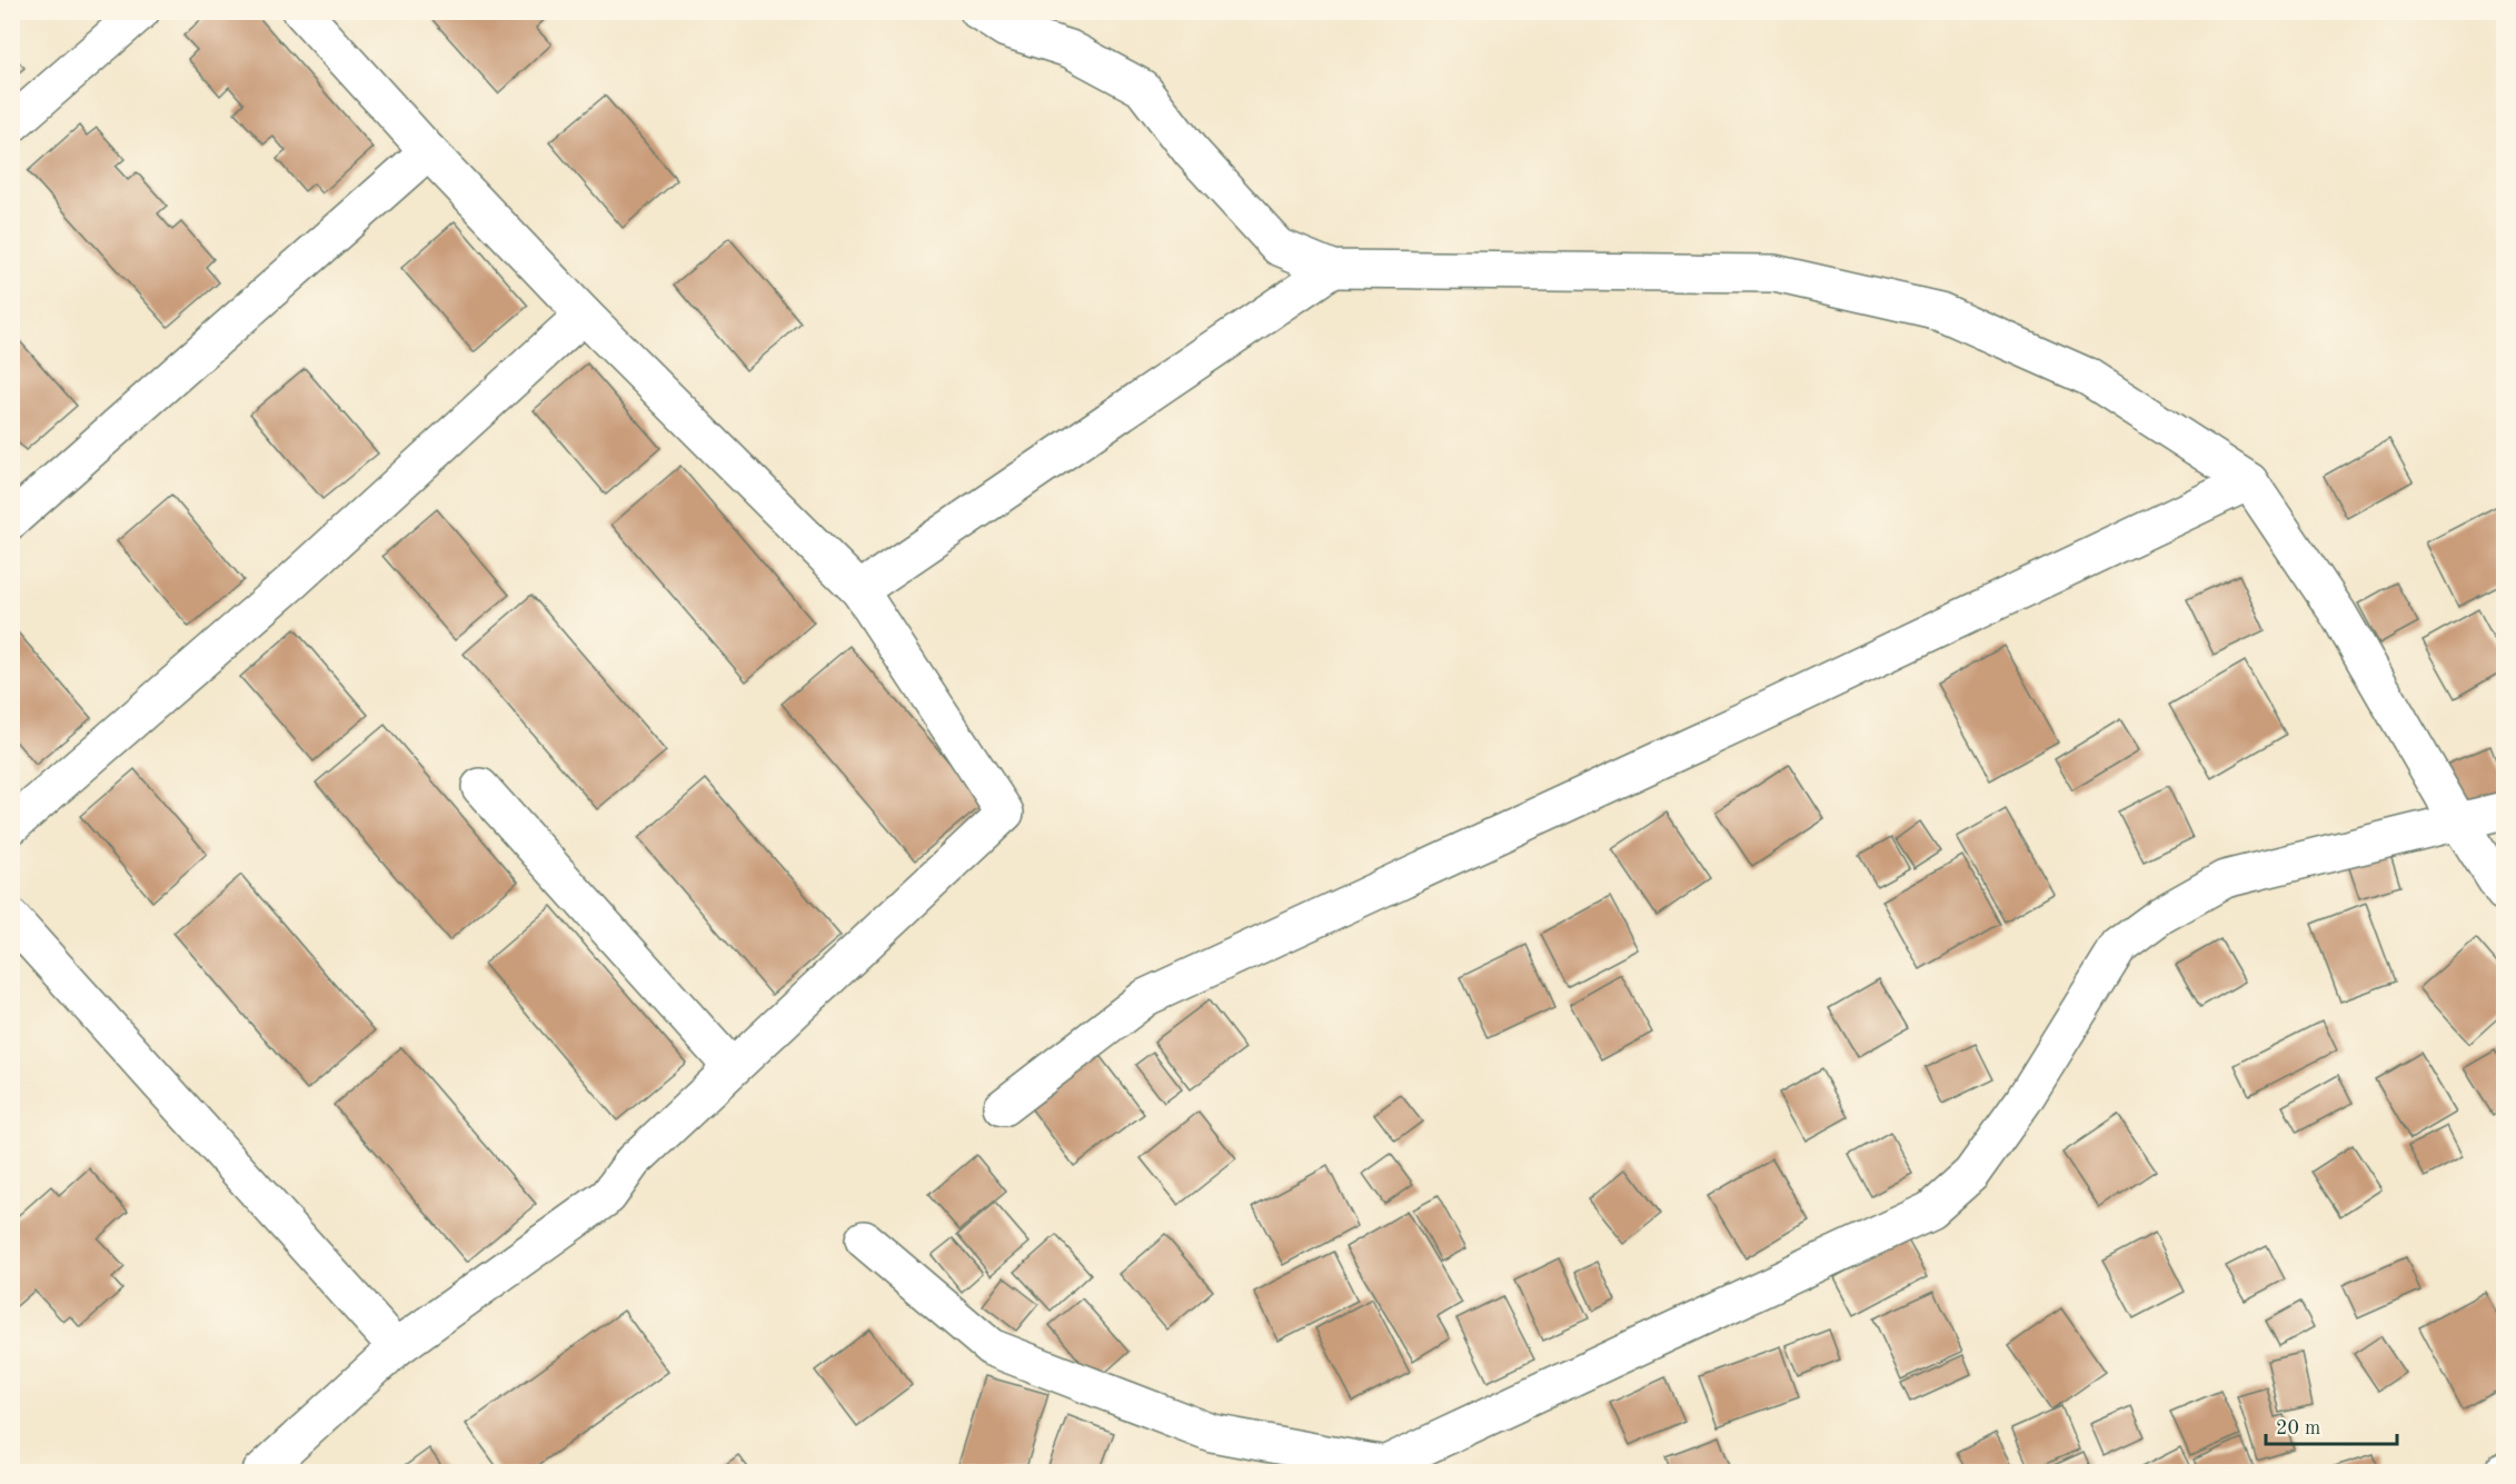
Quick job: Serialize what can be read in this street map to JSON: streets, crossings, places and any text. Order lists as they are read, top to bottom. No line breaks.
{"scale_bar":"20 m"}
